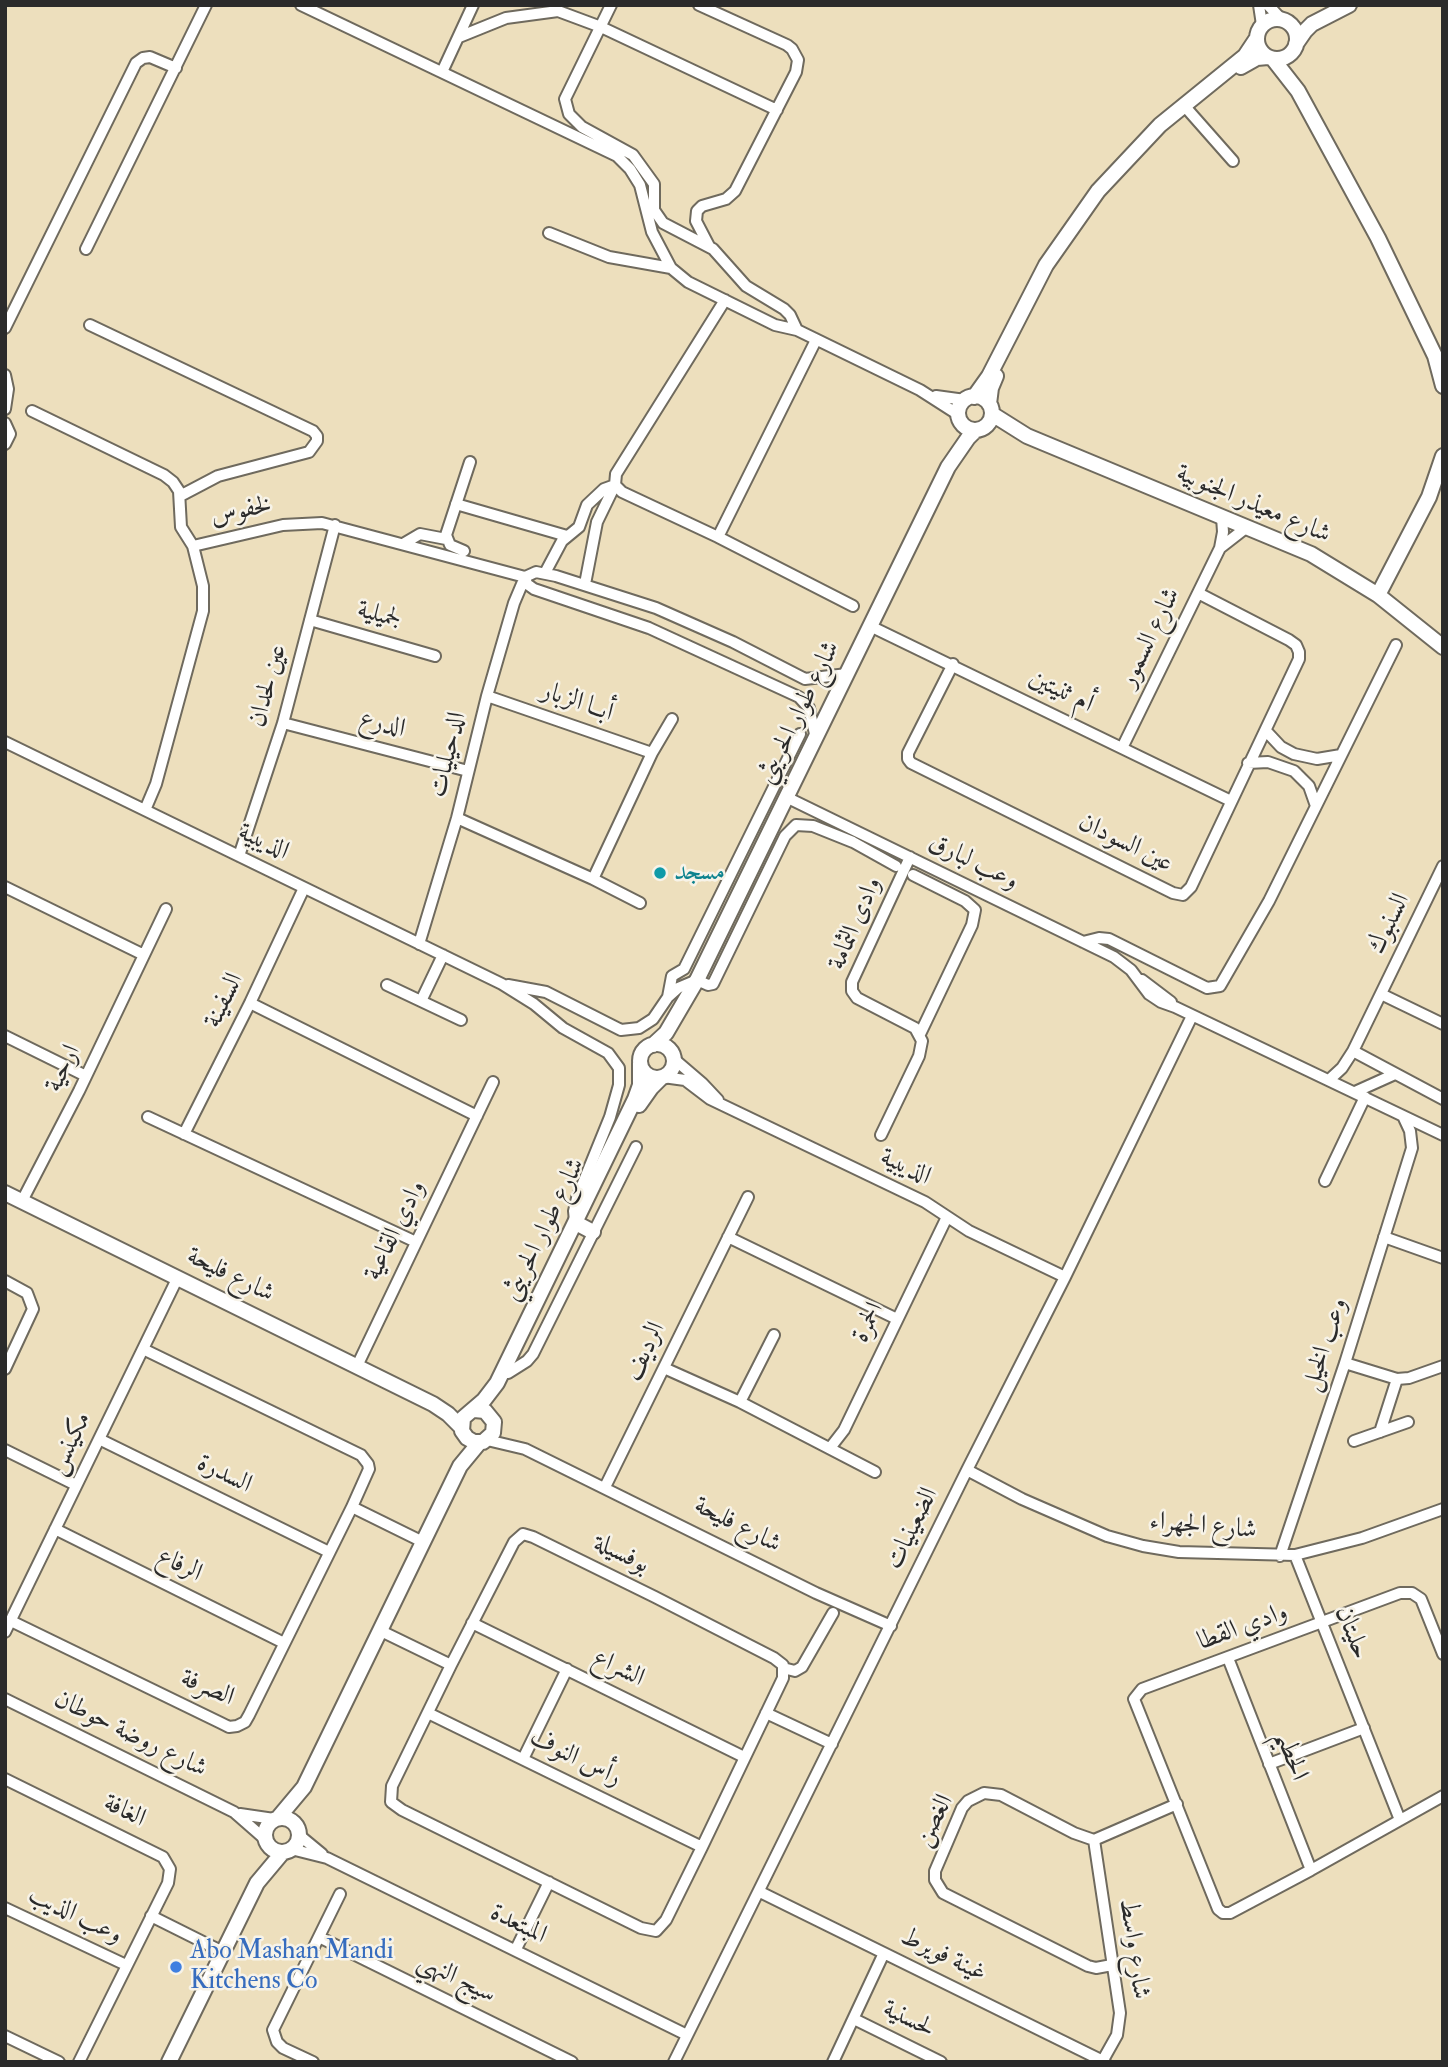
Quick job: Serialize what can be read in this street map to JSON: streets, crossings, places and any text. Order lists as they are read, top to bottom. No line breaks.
{"streets":{"street":["شارع معيذر الجنوبية","لخفوس","لجميلية","شارع السمور","عين لحدان","أم ثنيتين","أبــا الزبار","شارع طوار الحريثي","الدرع","الدحيليات","الذيبية","عين السودان","وعب لبارق","وادى الثمامة","السنبوك","السفينة","ارحية","وادي القاعية","شارع فليحة","الحمرة","وعب الخيل","الرديف","مكينس","السدرة","شارع الجهراء","الضعينيات","بوفسيلة","الرفاع","وادي القطا","حليتان","الشراع","الصرفة","شارع روضة حوطان","الحطيم","رأس النوف","الغافة","الغصن","وعب الذيب","المبتعدة","شارع واسط","غينة فويرط","سيج النهي","لحسنية"]},"crossings":[["شارع معيذر الجنوبية","شارع السمور"],["شارع معيذر الجنوبية","شارع طوار الحريثي"],["لخفوس","عين لحدان"],["لخفوس","شارع طوار الحريثي"],["لخفوس","الدحيليات"],["لخفوس","الذيبية"],["لجميلية","عين لحدان"],["شارع السمور","أم ثنيتين"],["شارع السمور","عين السودان"],["عين لحدان","الدرع"],["عين لحدان","الذيبية"],["أم ثنيتين","شارع طوار الحريثي"],["أم ثنيتين","عين السودان"],["أبــا الزبار","الدحيليات"],["شارع طوار الحريثي","الذيبية"],["شارع طوار الحريثي","وعب لبارق"],["شارع طوار الحريثي","شارع فليحة"],["الدرع","الدحيليات"],["الدحيليات","الذيبية"],["الذيبية","السفينة"],["الذيبية","الحمرة"],["الذيبية","الضعينيات"],["وعب لبارق","وادى الثمامة"],["وعب لبارق","السنبوك"],["وعب لبارق","الضعينيات"],["ارحية","شارع فليحة"],["وادي القاعية","شارع فليحة"],["شارع فليحة","الرديف"],["شارع فليحة","مكينس"],["شارع فليحة","الضعينيات"],["وعب الخيل","شارع الجهراء"],["مكينس","السدرة"],["مكينس","الرفاع"],["مكينس","الصرفة"],["السدرة","الصرفة"],["شارع الجهراء","الضعينيات"],["شارع الجهراء","حليتان"],["الضعينيات","المبتعدة"],["الضعينيات","غينة فويرط"],["بوفسيلة","الشراع"],["بوفسيلة","رأس النوف"],["الرفاع","الصرفة"],["وادي القطا","حليتان"],["وادي القطا","الحطيم"],["شارع روضة حوطان","المبتعدة"],["الغافة","وعب الذيب"],["الغصن","شارع واسط"],["شارع واسط","غينة فويرط"]],"places":["مسجد","Abo Mashan Mandi Kitchens Co"]}
